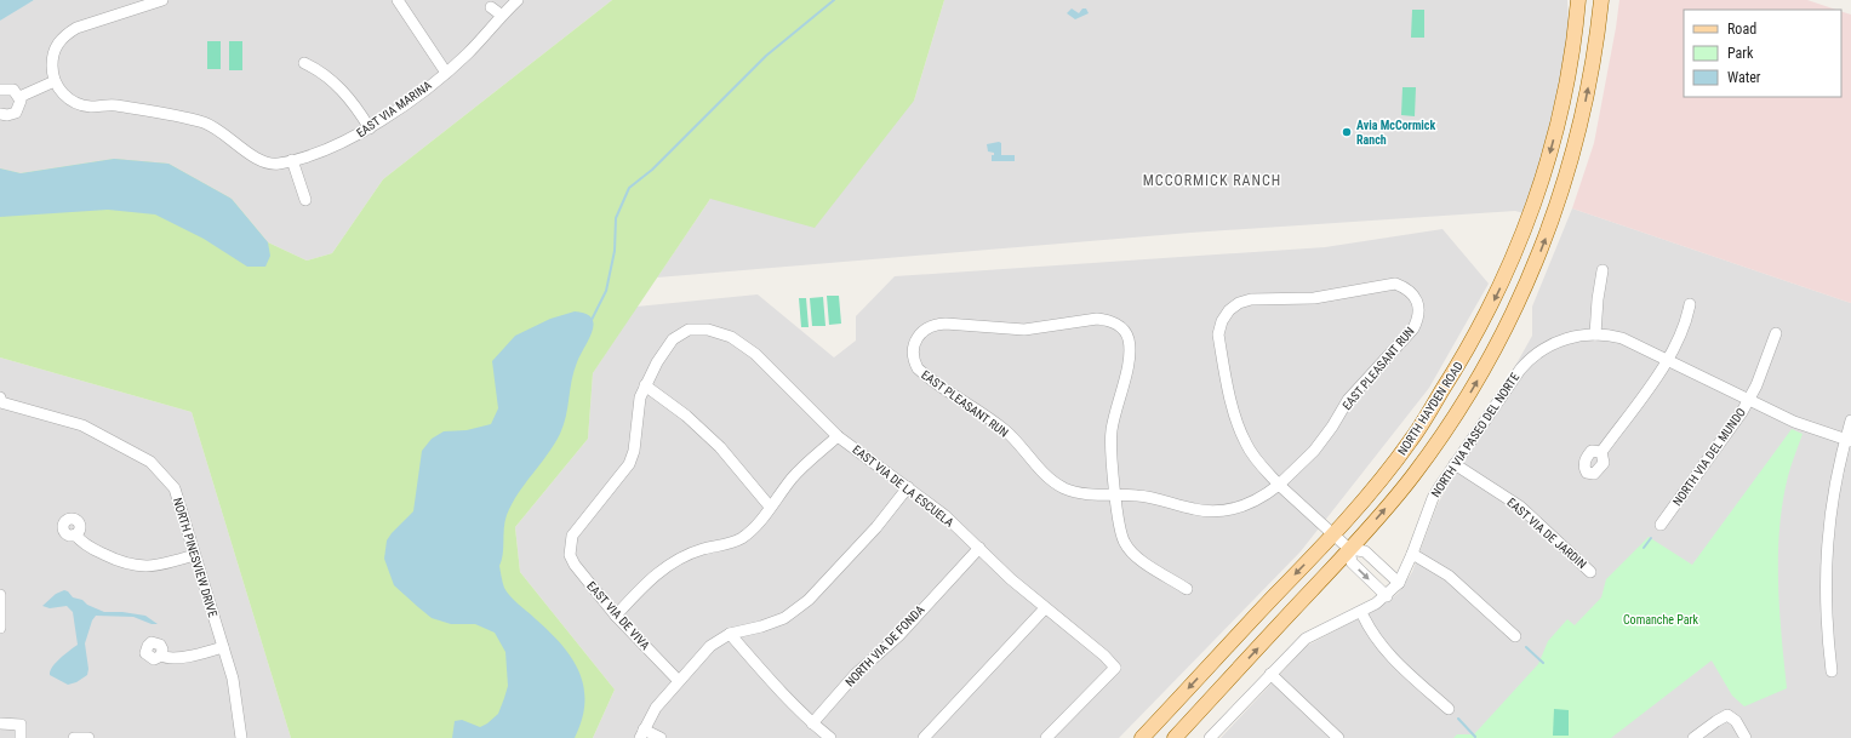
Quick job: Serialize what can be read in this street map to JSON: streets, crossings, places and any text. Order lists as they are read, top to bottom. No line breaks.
{"streets":{"main road":["NORTH HAYDEN ROAD"],"street":["EAST VIA MARINA","EAST PLEASANT RUN","NORTH VIA PASEO DEL NORTE","NORTH VIA DEL MUNDO","EAST VIA DE LA ESCUELA","EAST VIA DE JARDIN","NORTH PINESVIEW DRIVE","EAST VIA DE VIVA","NORTH VIA DE FONDA"]},"crossings":[["EAST PLEASANT RUN","NORTH HAYDEN ROAD"],["EAST PLEASANT RUN","NORTH VIA PASEO DEL NORTE"],["NORTH VIA PASEO DEL NORTE","NORTH VIA DEL MUNDO"],["NORTH VIA PASEO DEL NORTE","EAST VIA DE JARDIN"],["EAST VIA DE LA ESCUELA","EAST VIA DE VIVA"],["EAST VIA DE LA ESCUELA","NORTH VIA DE FONDA"]],"districts":["MCCORMICK RANCH"],"parks":["Comanche Park"],"places":["Avia McCormick Ranch"],"legend":["Road","Park","Water"]}
